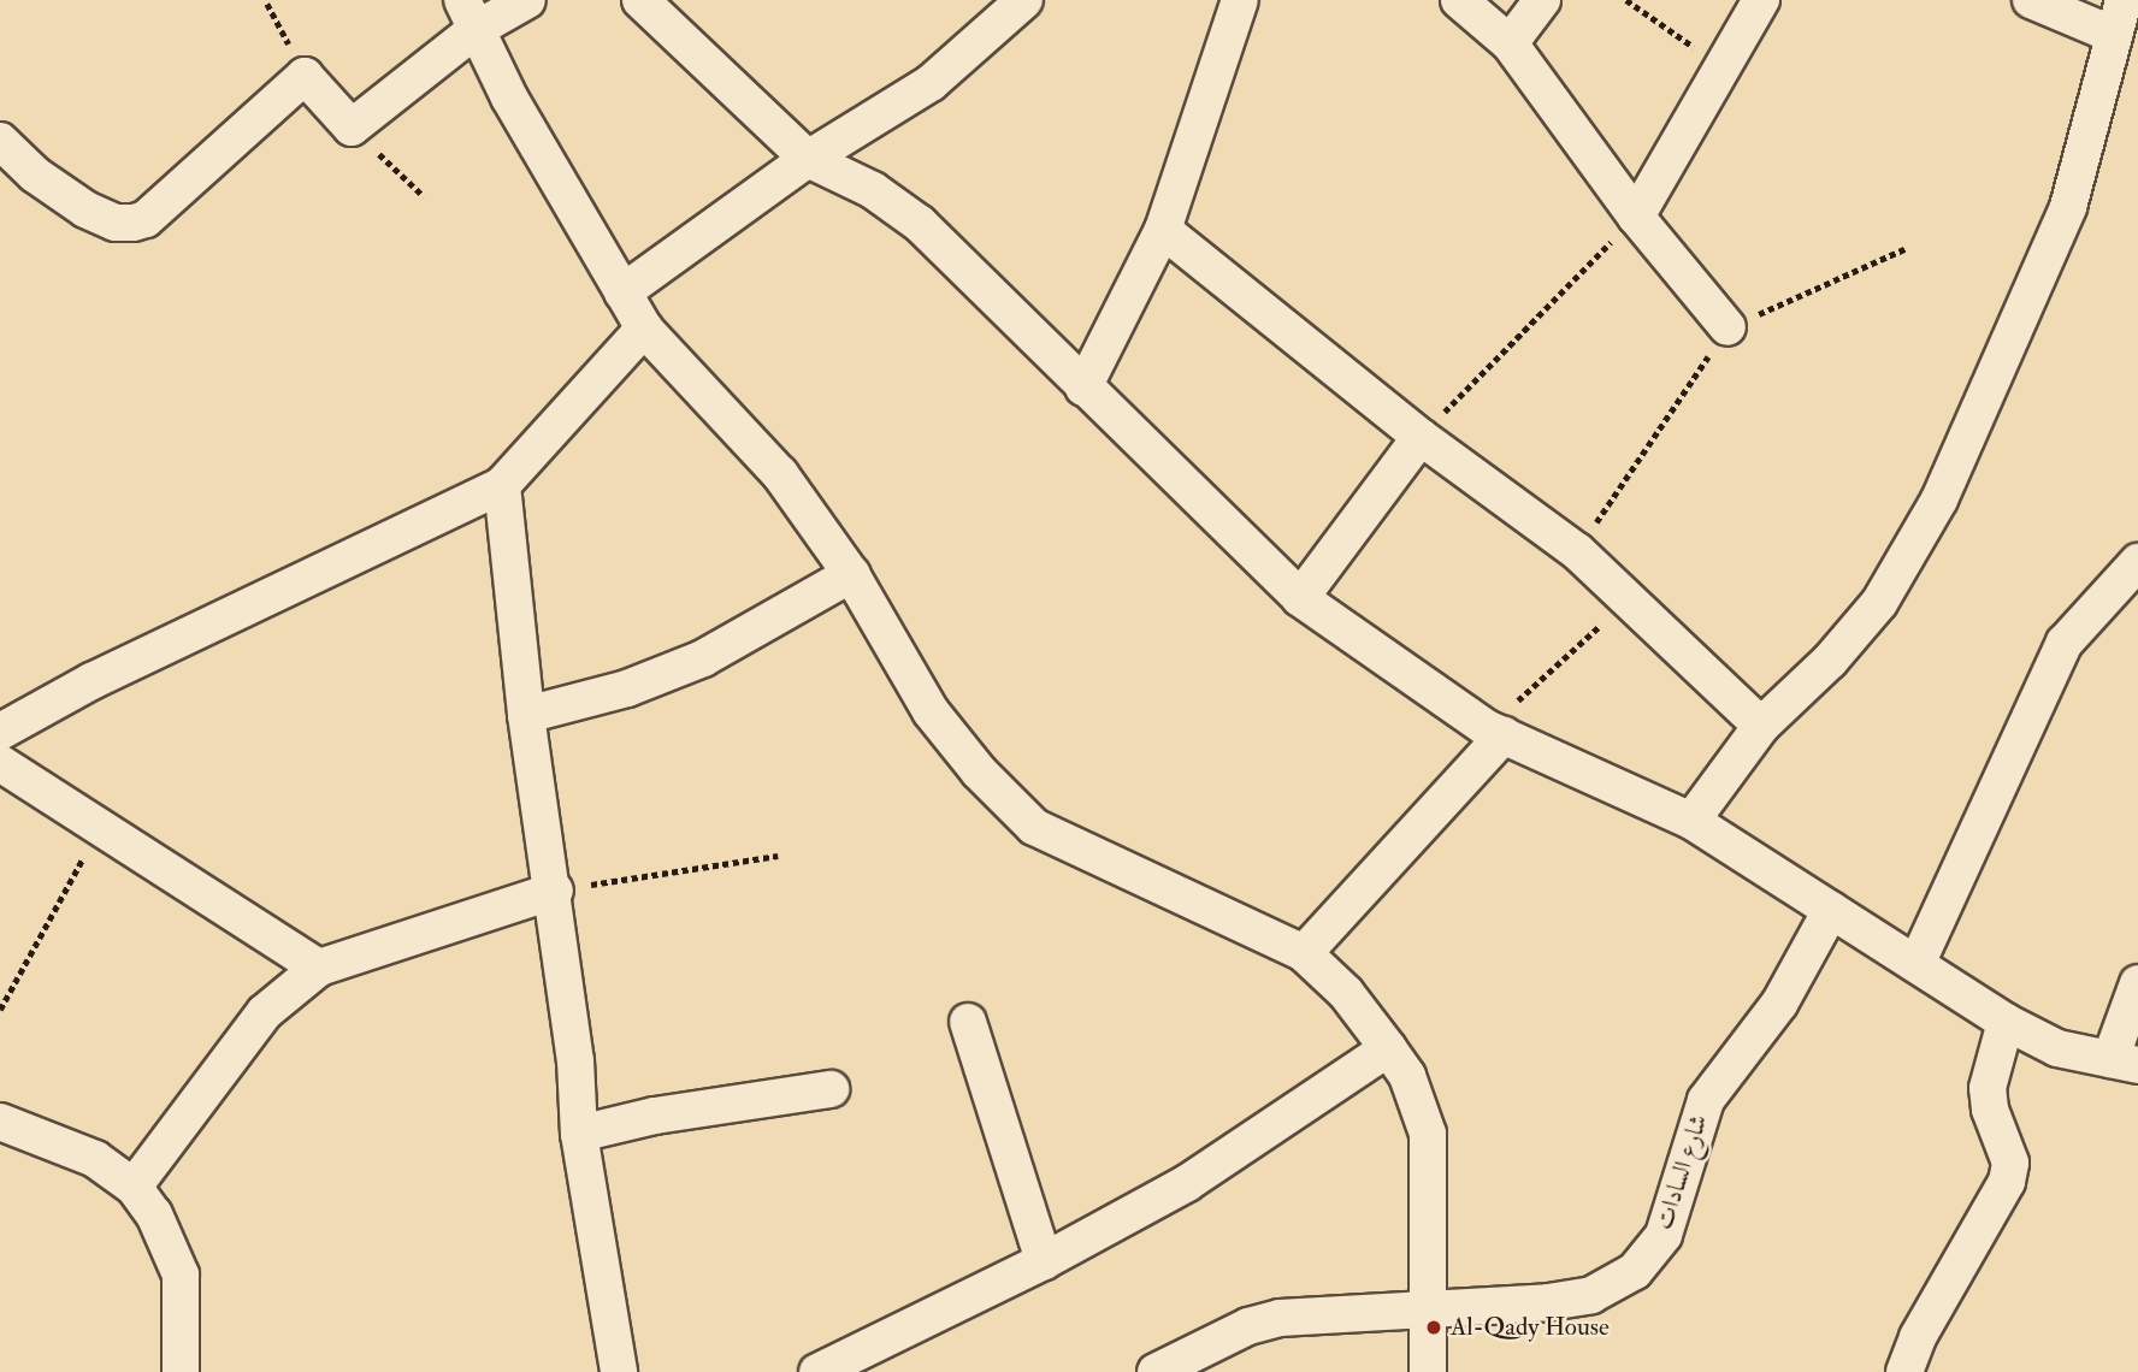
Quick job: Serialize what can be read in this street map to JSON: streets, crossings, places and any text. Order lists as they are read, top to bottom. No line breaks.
{"streets":{"street":["شارع السادات"]},"places":["Al-Qady House"]}
